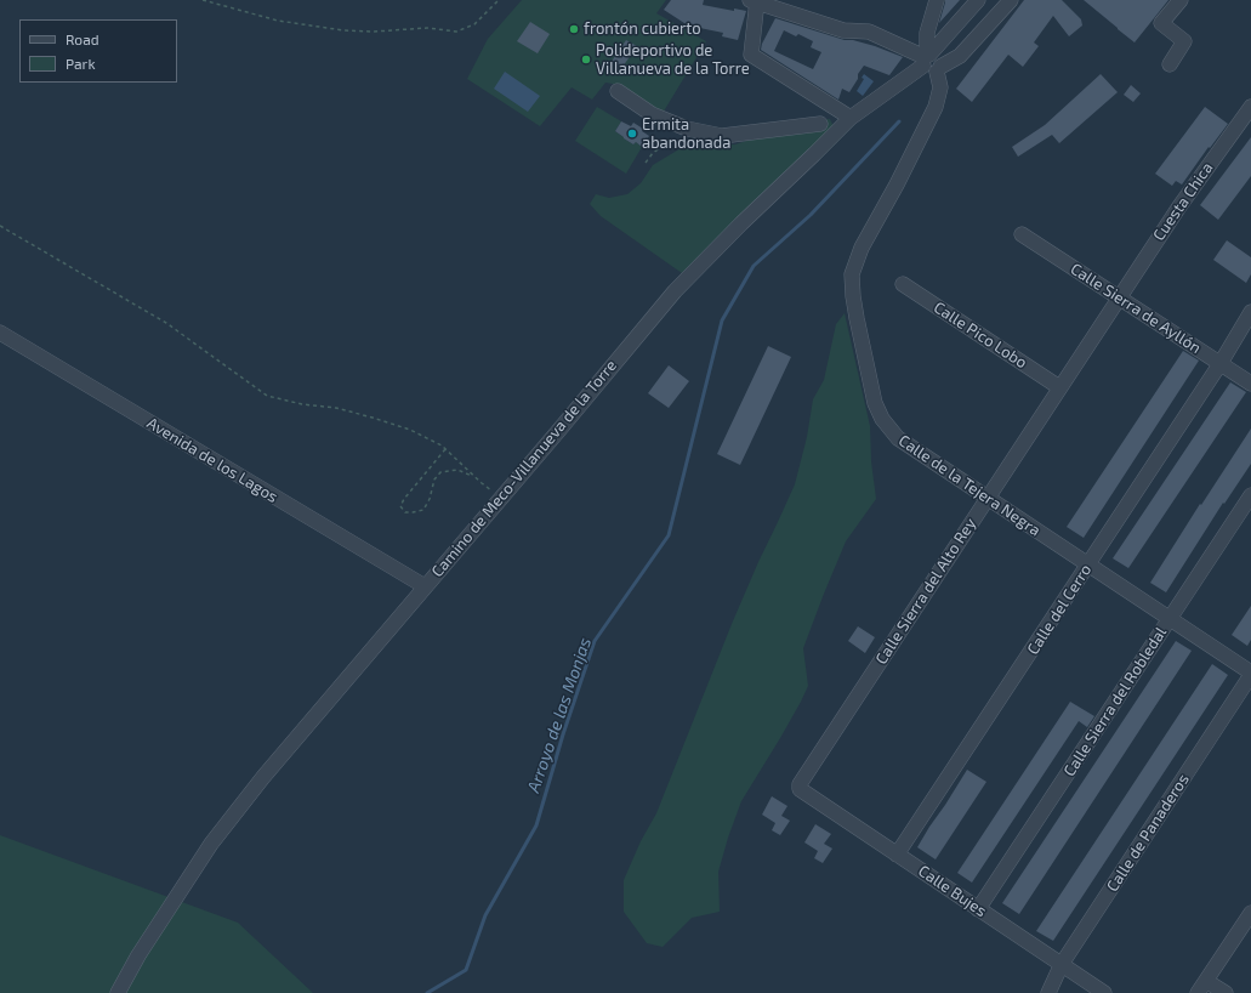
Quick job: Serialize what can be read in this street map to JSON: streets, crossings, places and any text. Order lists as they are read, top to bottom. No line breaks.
{"streets":{"street":["Cuesta Chica","Calle Sierra de Ayllón","Calle Pico Lobo","Avenida de los Lagos","Camino de Meco-Villanueva de la Torre","Calle de la Tejera Negra","Calle Sierra del Alto Rey","Calle del Cerro","Calle Sierra del Robledal","Calle de Panaderos","Calle Bujes"]},"crossings":[["Cuesta Chica","Calle Sierra de Ayllón"],["Cuesta Chica","Calle Sierra del Alto Rey"],["Calle Sierra de Ayllón","Calle Sierra del Alto Rey"],["Calle Sierra de Ayllón","Calle del Cerro"],["Calle Pico Lobo","Calle Sierra del Alto Rey"],["Avenida de los Lagos","Camino de Meco-Villanueva de la Torre"],["Calle de la Tejera Negra","Calle Sierra del Alto Rey"],["Calle de la Tejera Negra","Calle del Cerro"],["Calle de la Tejera Negra","Calle Sierra del Robledal"],["Calle de la Tejera Negra","Calle de Panaderos"],["Calle Sierra del Alto Rey","Calle Bujes"],["Calle del Cerro","Calle Bujes"],["Calle Sierra del Robledal","Calle Bujes"],["Calle de Panaderos","Calle Bujes"]],"water":["Arroyo de las Monjas"],"places":["frontón cubierto","Polideportivo de Villanueva de la Torre","Ermita abandonada"],"legend":["Road","Park"]}
